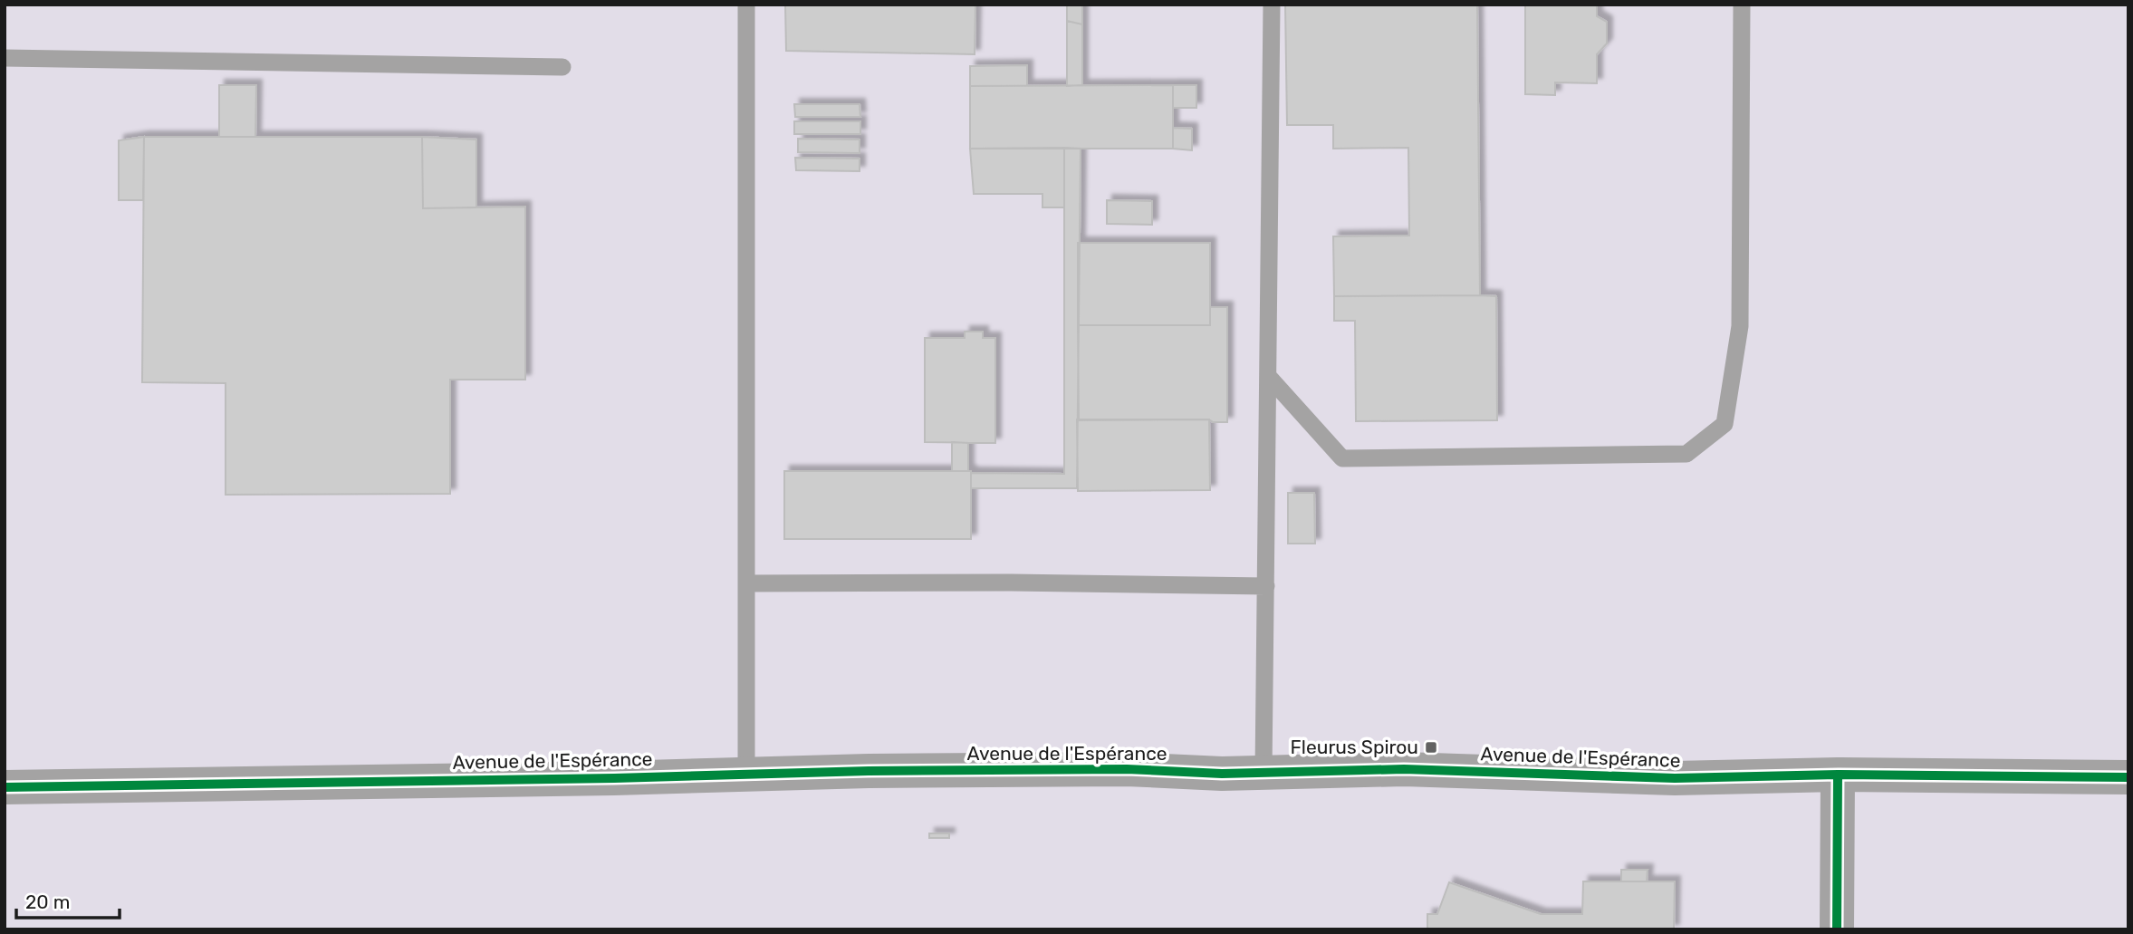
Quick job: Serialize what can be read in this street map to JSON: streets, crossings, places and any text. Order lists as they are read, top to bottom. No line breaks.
{"streets":{"street":["Avenue de l'Espérance"]},"places":{"transit":["Fleurus Spirou"]},"scale_bar":"20 m"}
